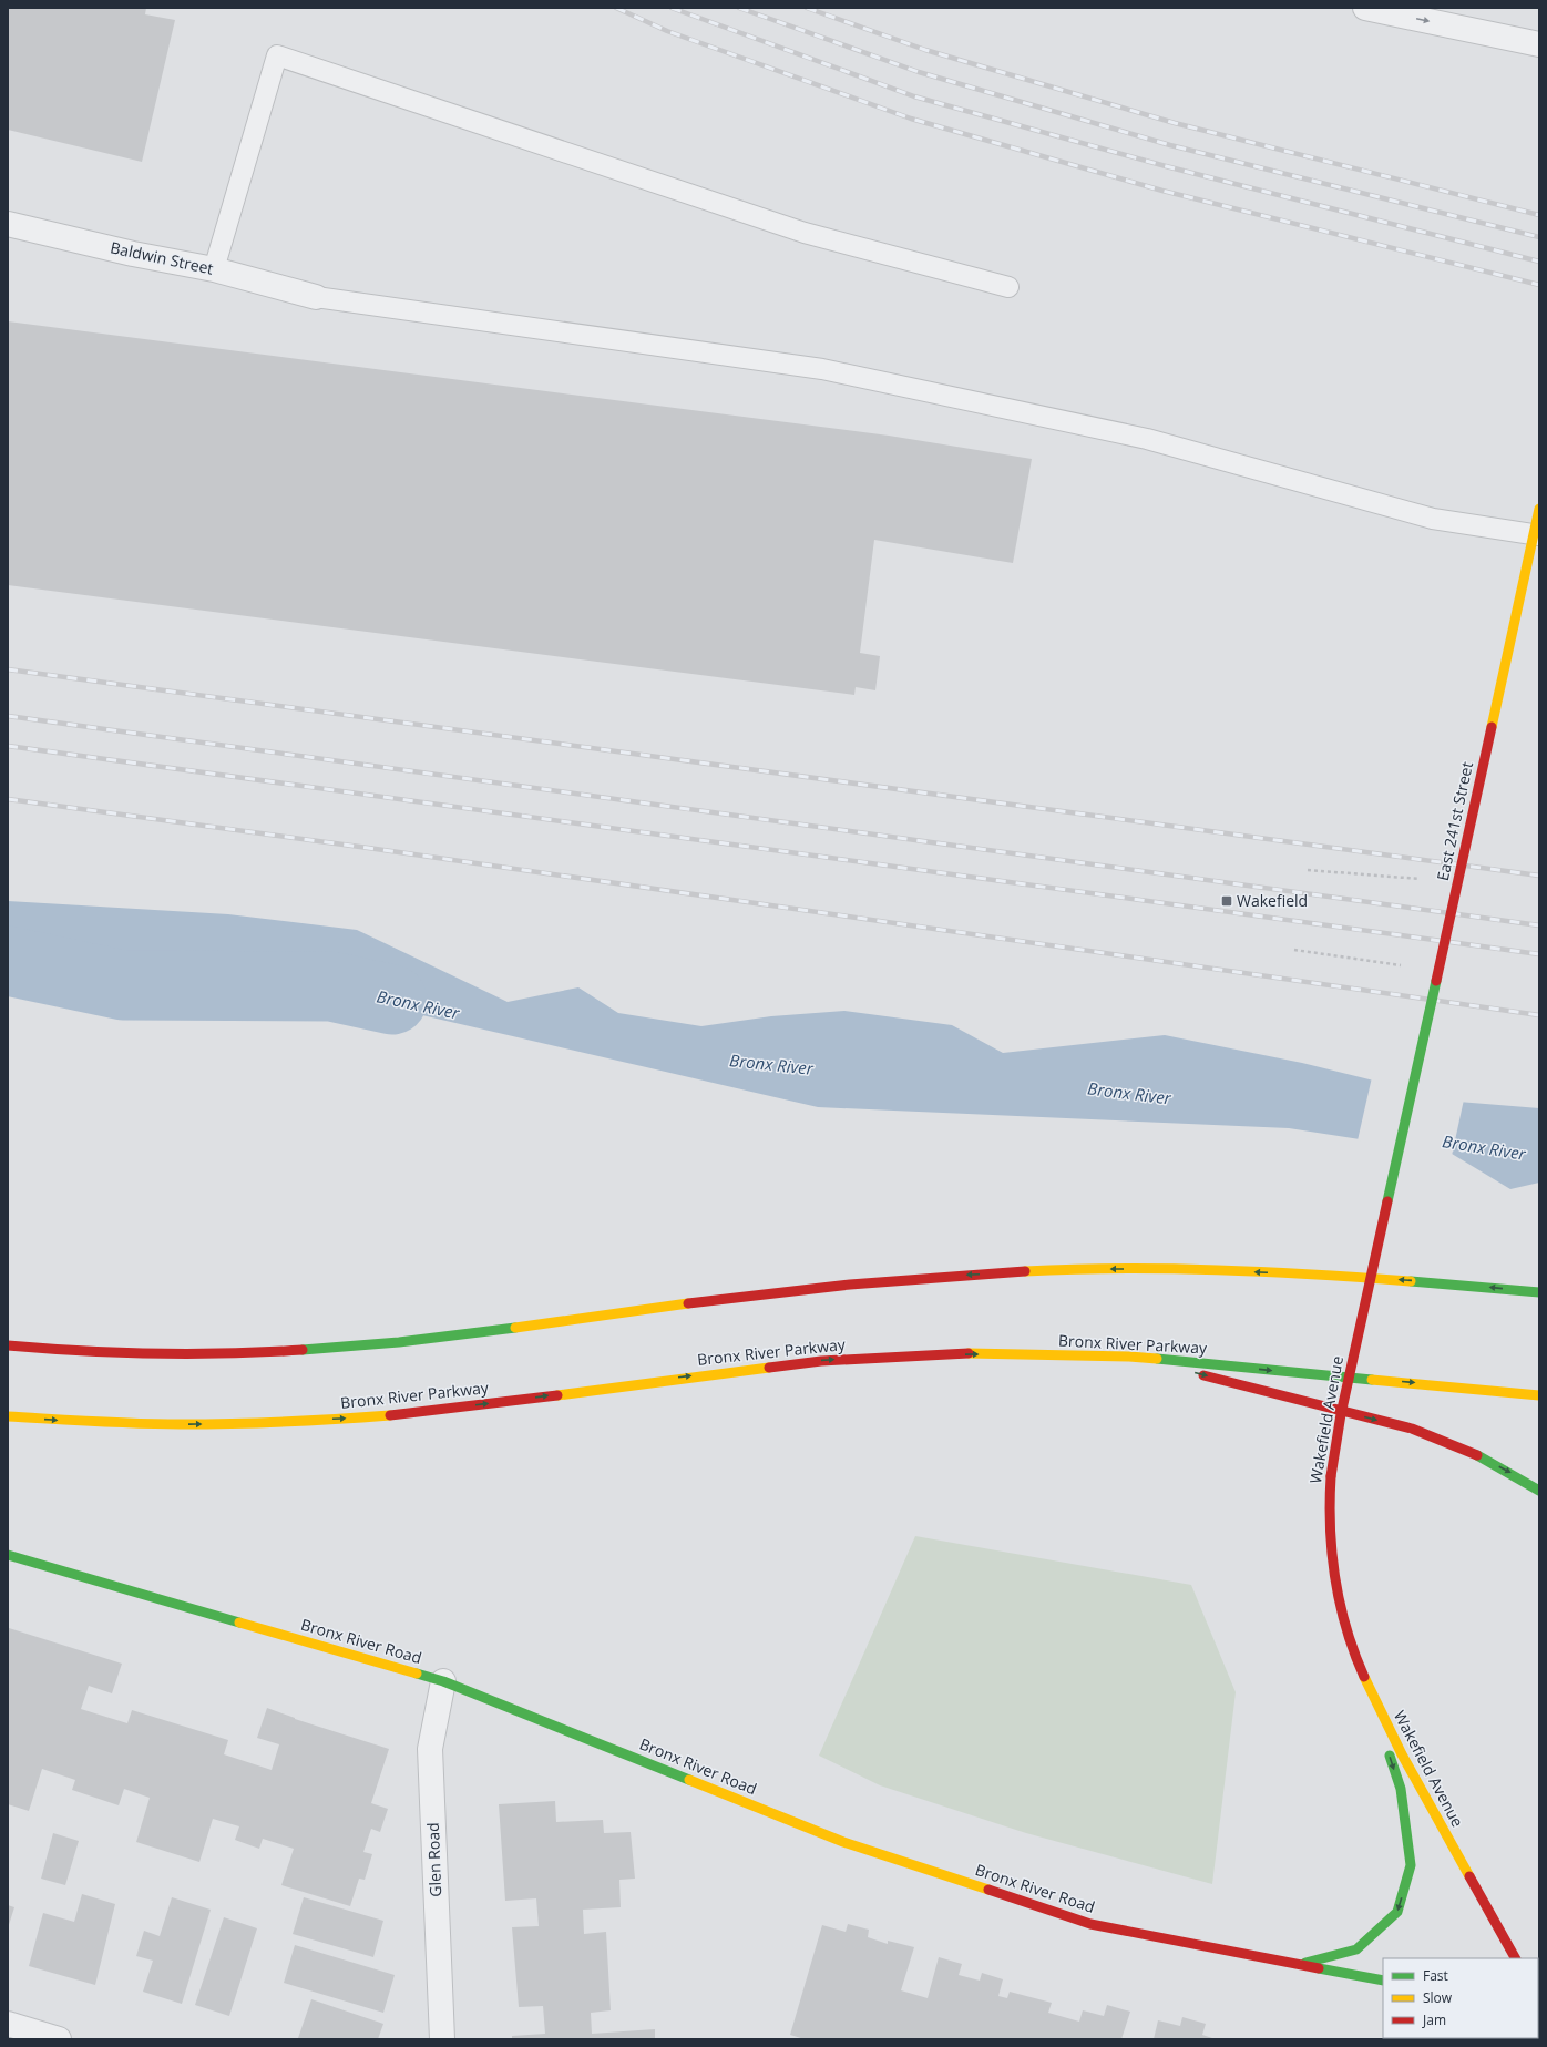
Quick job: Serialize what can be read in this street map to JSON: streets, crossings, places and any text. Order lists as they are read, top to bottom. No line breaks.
{"streets":{"main road":["East 241st Street","Bronx River Parkway","Wakefield Avenue","Bronx River Road"],"street":["Baldwin Street","Glen Road"]},"crossings":[["East 241st Street","Wakefield Avenue"],["Bronx River Road","Glen Road"]],"water":["Bronx River"],"places":{"transit":["Wakefield"]},"legend":["Fast","Slow","Jam"]}
